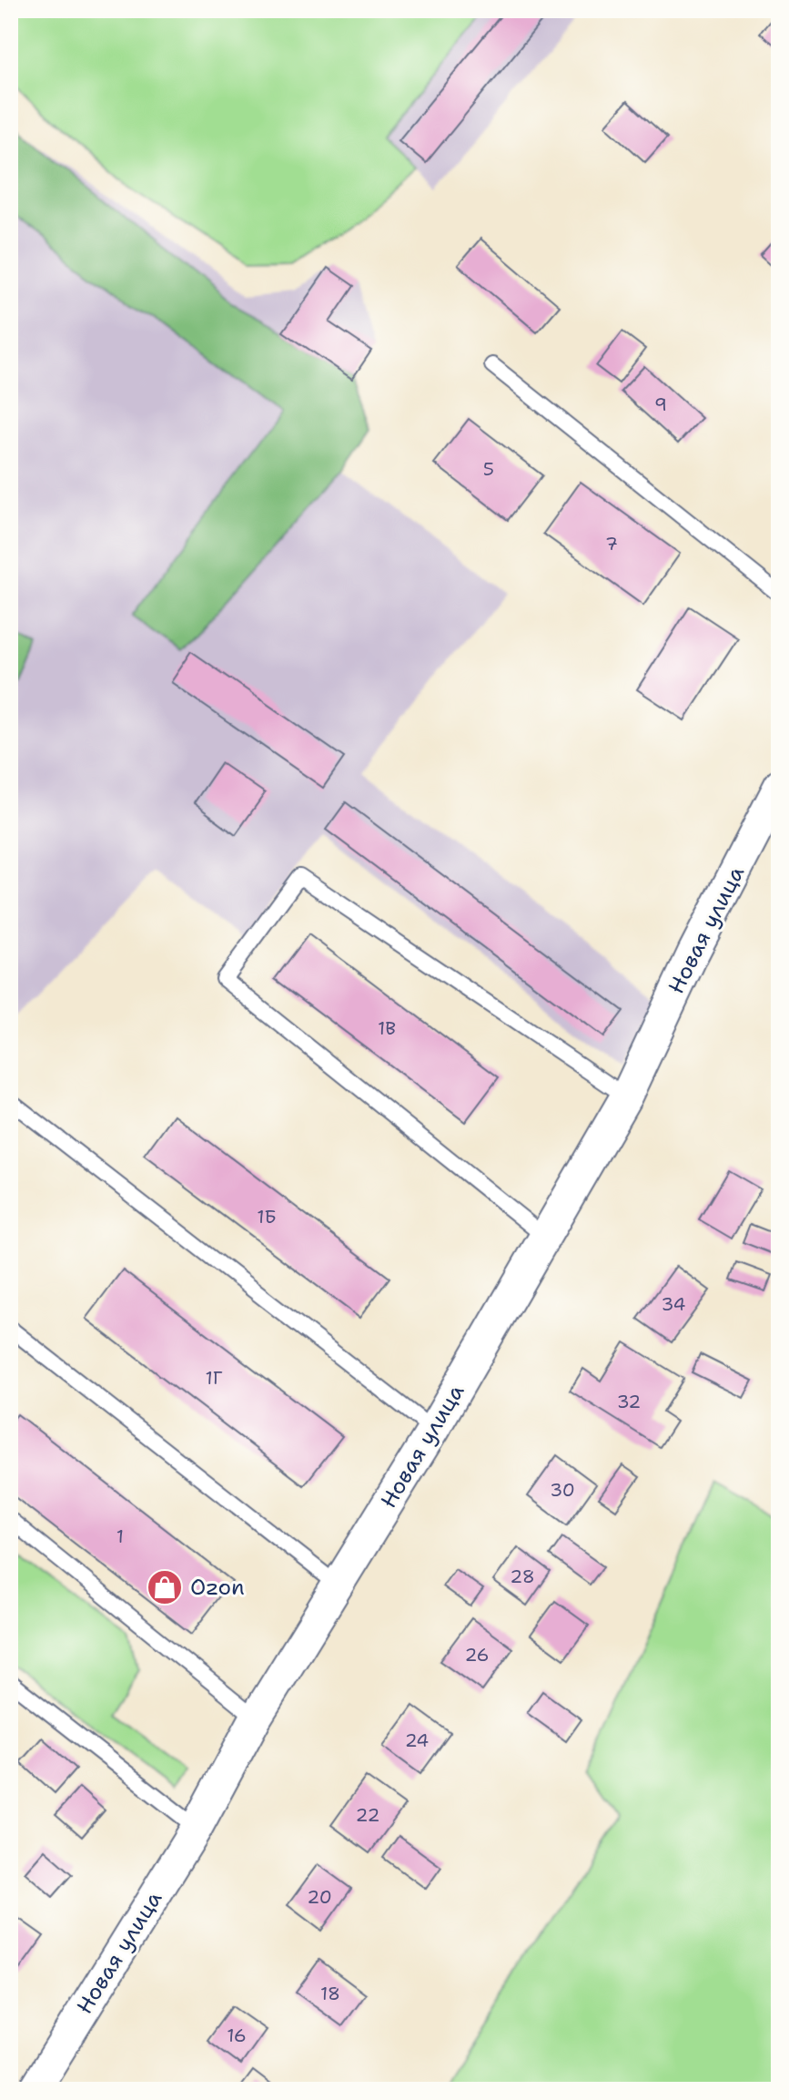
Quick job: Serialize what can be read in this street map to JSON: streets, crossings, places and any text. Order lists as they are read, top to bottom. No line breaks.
{"streets":{"street":["Новая улица"]},"places":{"shop":["Ozon"]},"house_numbers":["9","5","7","1В","1Б","34","1Г","32","30","1","28","26","24","22","20","18","16"]}
